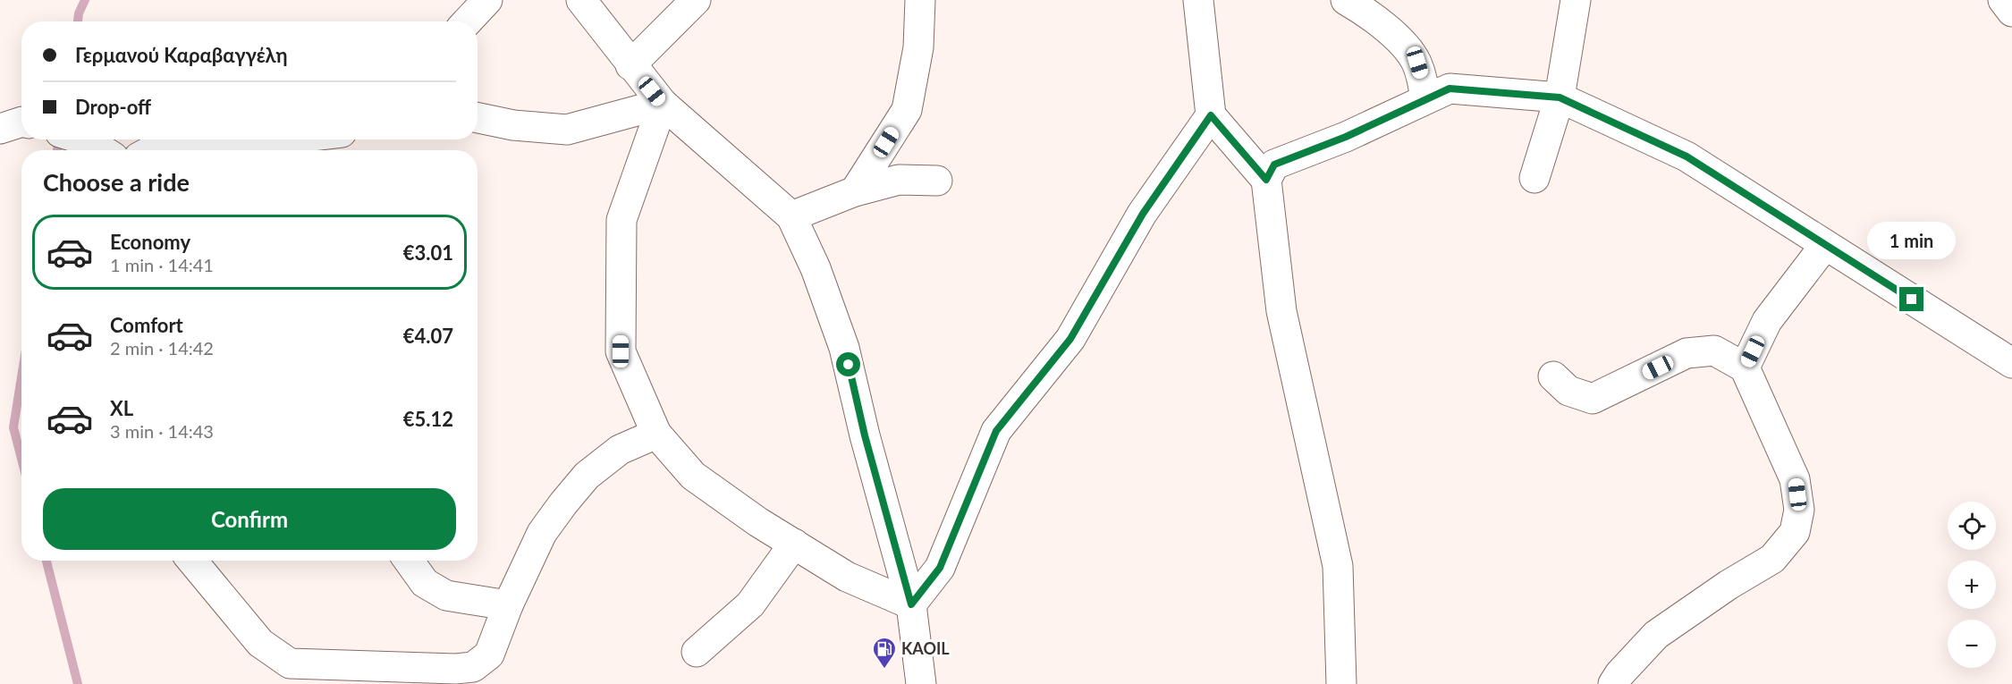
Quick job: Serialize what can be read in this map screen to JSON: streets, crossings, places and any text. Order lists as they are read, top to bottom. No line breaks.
{"places":{"fuel station":["KAOIL"]},"page":{"banner":["Γερμανού Καραβαγγέλη","Drop-off"],"heading":"Choose a ride","list":[{"name":"Economy","note":"1 min · 14:41","value":"€3.01"},{"name":"Comfort","note":"2 min · 14:42","value":"€4.07"},{"name":"XL","note":"3 min · 14:43","value":"€5.12"}],"bubble":"1 min","buttons":"Confirm","map_buttons":["+","−"]}}
